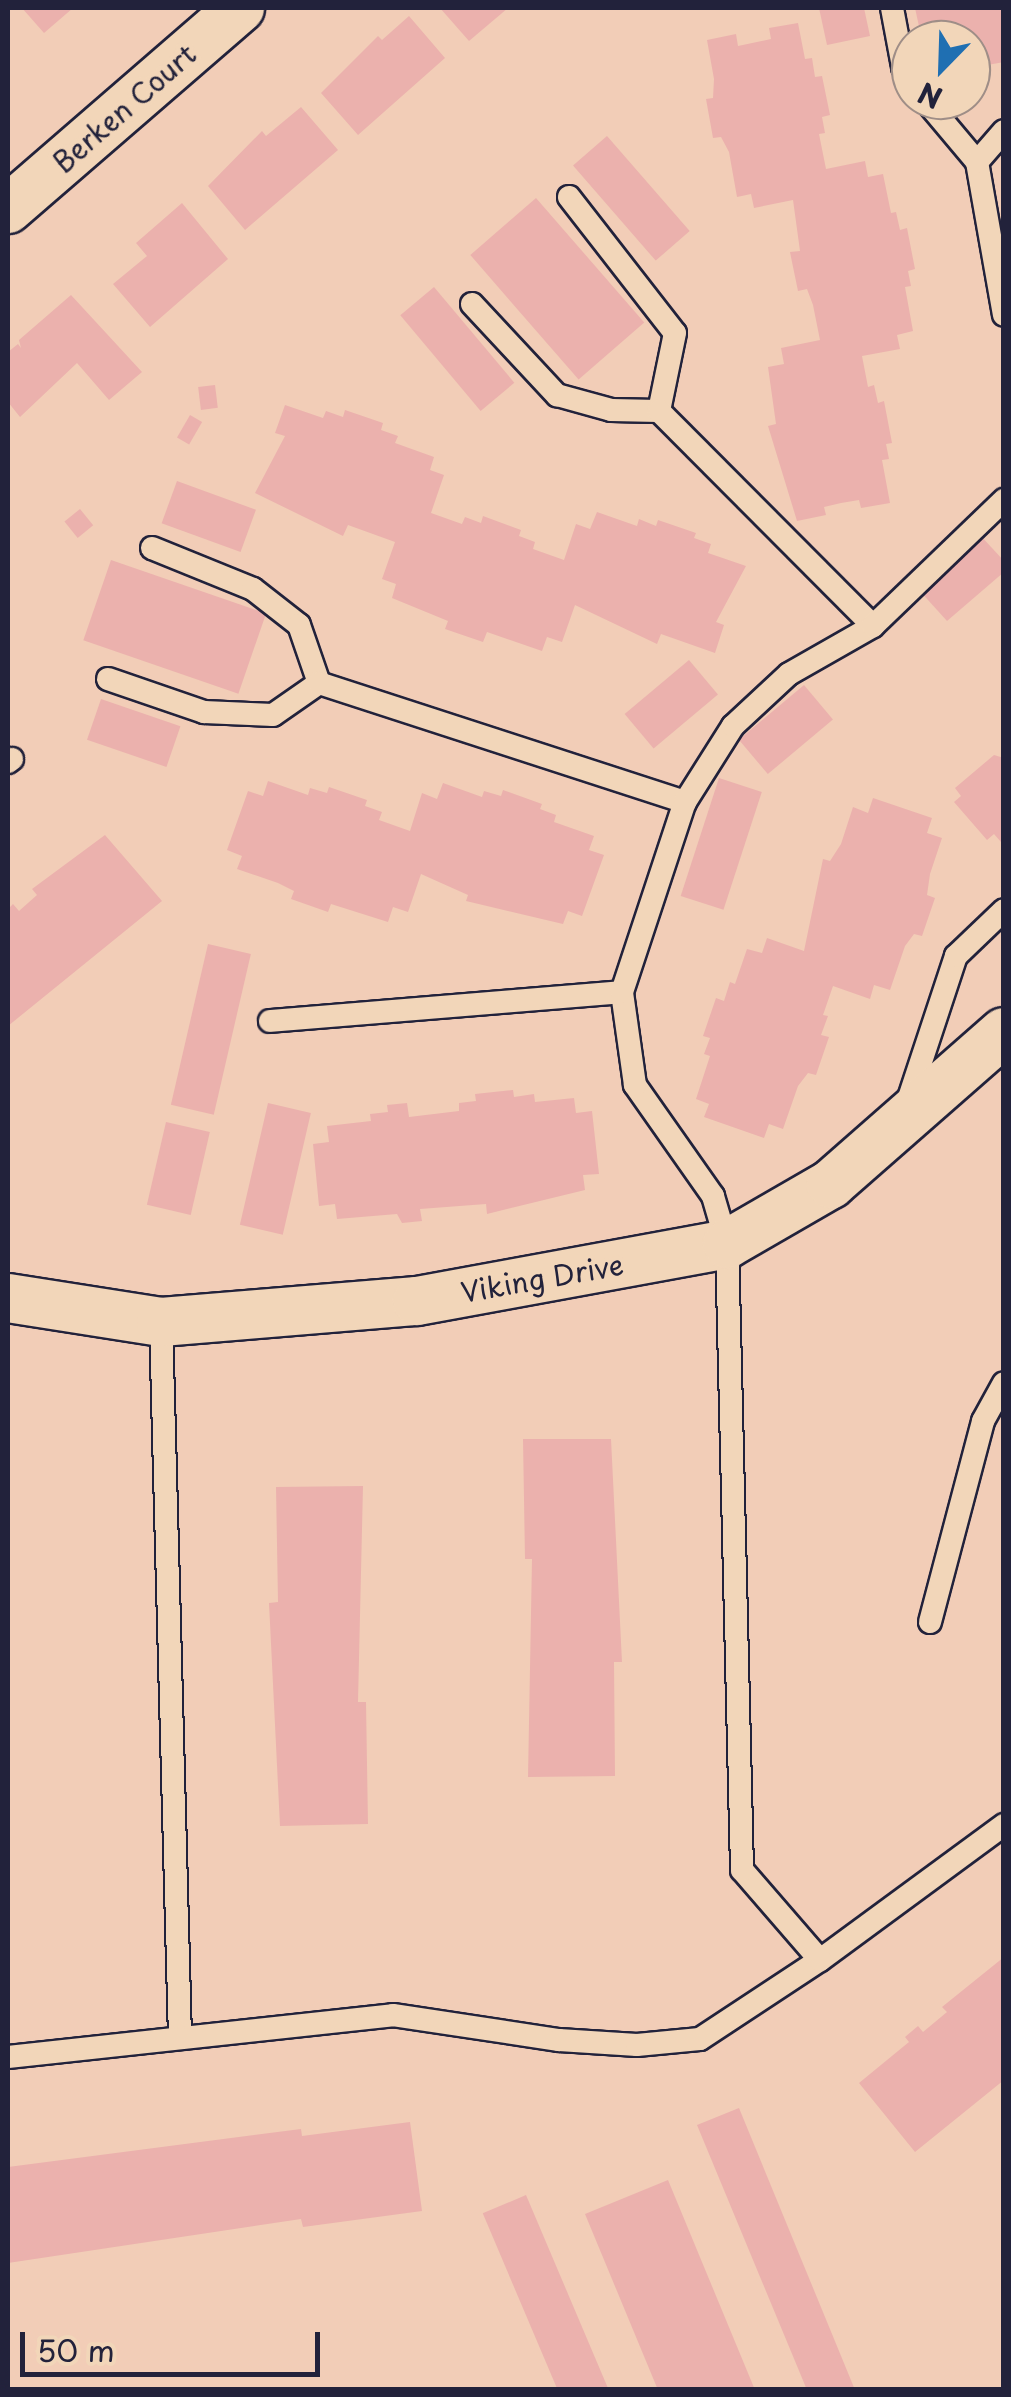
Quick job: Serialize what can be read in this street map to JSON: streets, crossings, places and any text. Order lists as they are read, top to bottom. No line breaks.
{"streets":{"street":["Berken Court","Viking Drive"]},"scale_bar":"50 m","north":"bottom left"}
